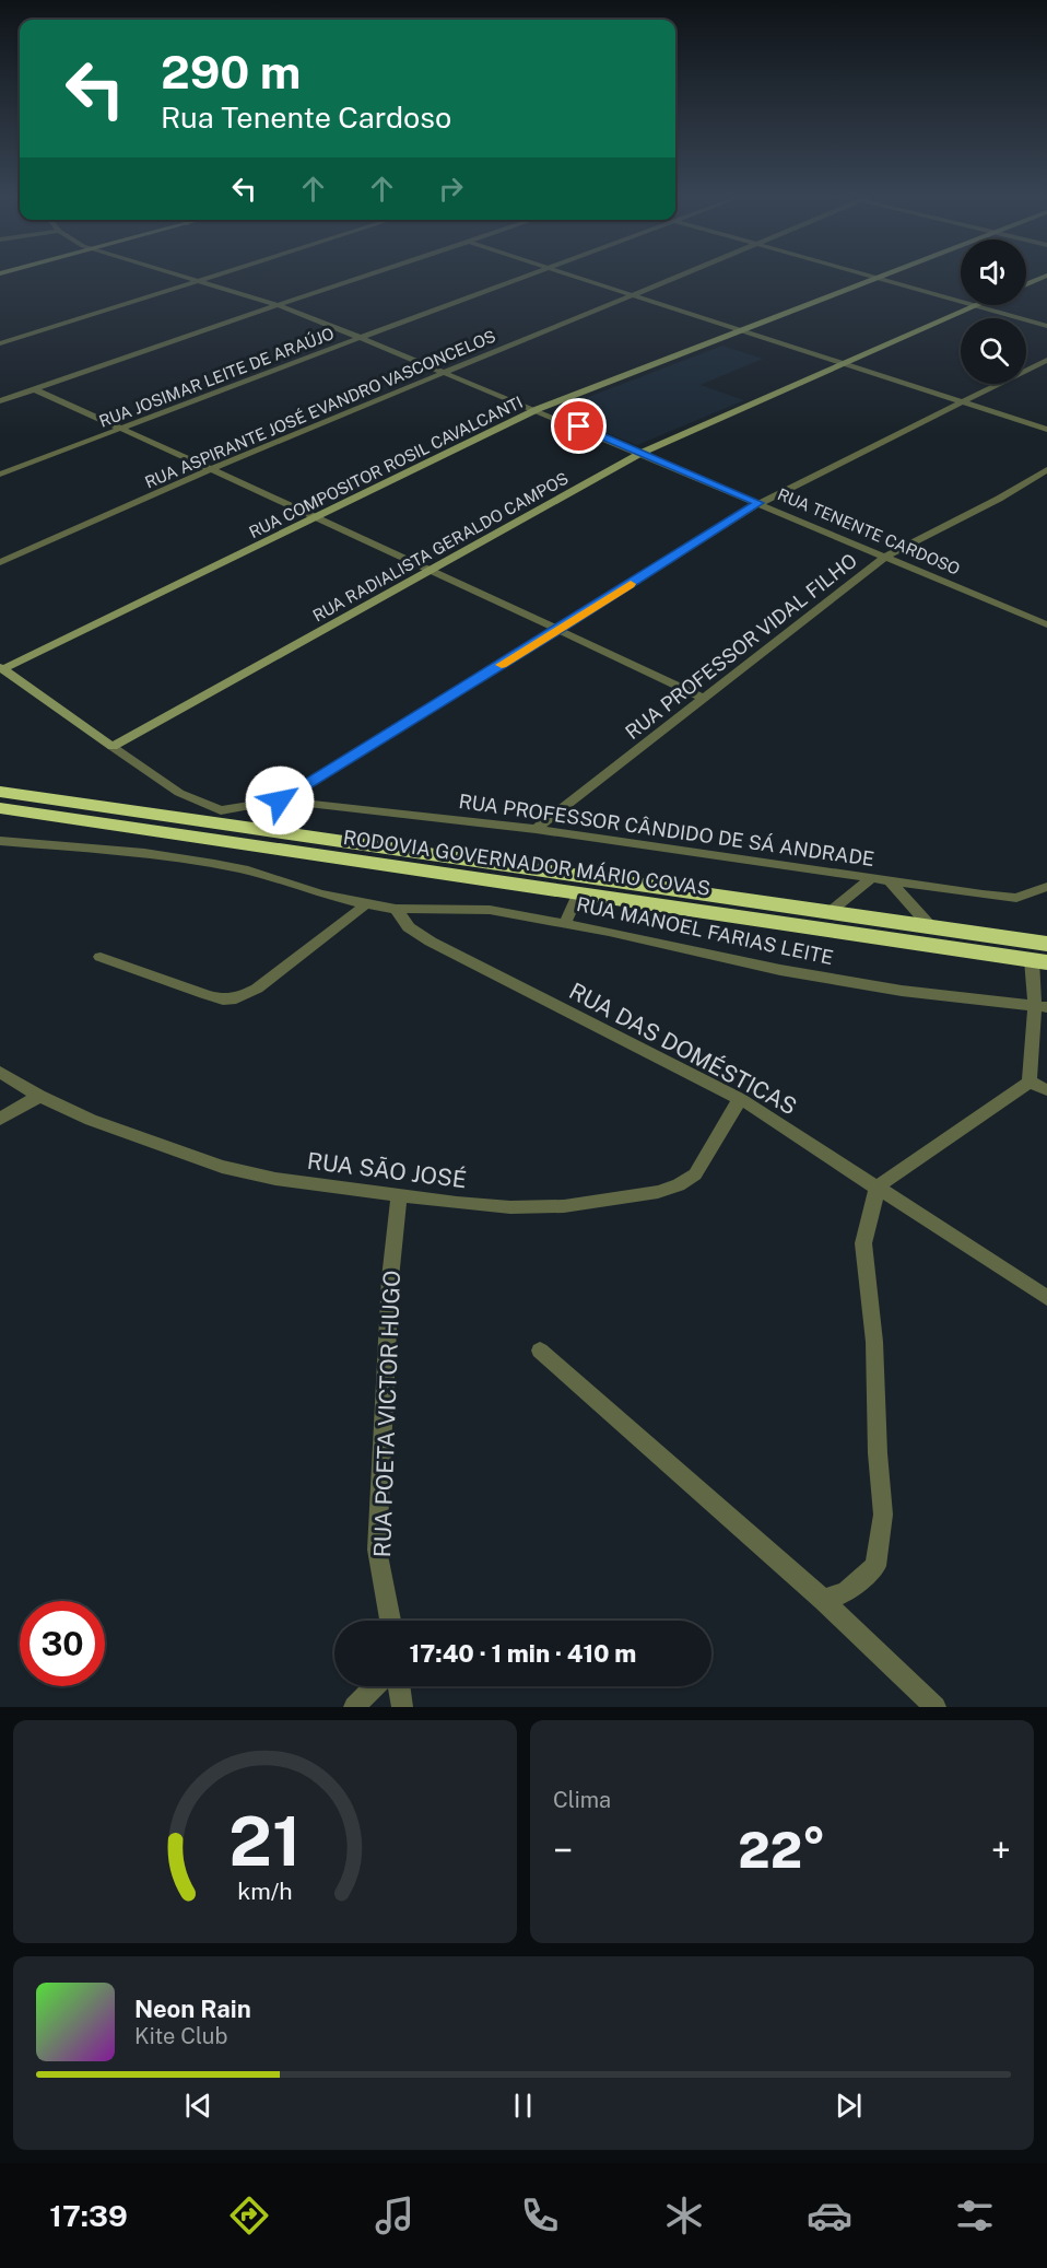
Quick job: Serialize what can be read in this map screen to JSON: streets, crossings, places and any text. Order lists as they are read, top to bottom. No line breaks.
{"streets":{"highway":["RODOVIA GOVERNADOR MÁRIO COVAS"],"street":["RUA JOSIMAR LEITE DE ARAÚJO","RUA ASPIRANTE JOSÉ EVANDRO VASCONCELOS","RUA COMPOSITOR ROSIL CAVALCANTI","RUA TENENTE CARDOSO","RUA RADIALISTA GERALDO CAMPOS","RUA PROFESSOR VIDAL FILHO","RUA PROFESSOR CÂNDIDO DE SÁ ANDRADE","RUA MANOEL FARIAS LEITE","RUA DAS DOMÉSTICAS","RUA SÃO JOSÉ","RUA POETA VICTOR HUGO"]},"crossings":[["RUA JOSIMAR LEITE DE ARAÚJO","RUA TENENTE CARDOSO"],["RUA ASPIRANTE JOSÉ EVANDRO VASCONCELOS","RUA TENENTE CARDOSO"],["RUA COMPOSITOR ROSIL CAVALCANTI","RUA TENENTE CARDOSO"],["RUA TENENTE CARDOSO","RUA RADIALISTA GERALDO CAMPOS"],["RUA TENENTE CARDOSO","RUA PROFESSOR VIDAL FILHO"],["RUA PROFESSOR VIDAL FILHO","RUA PROFESSOR CÂNDIDO DE SÁ ANDRADE"],["RUA MANOEL FARIAS LEITE","RUA DAS DOMÉSTICAS"],["RUA DAS DOMÉSTICAS","RUA SÃO JOSÉ"],["RUA SÃO JOSÉ","RUA POETA VICTOR HUGO"]],"page":{"turn":["290 m","Rua Tenente Cardoso"],"limit":"30","trip":"17:40 · 1 min · 410 m","tile":"Clima","heat":["−","22°","+"],"song":["Neon Rain","Kite Club"],"tabs":"17:39","gauge":["21","km/h"]}}
